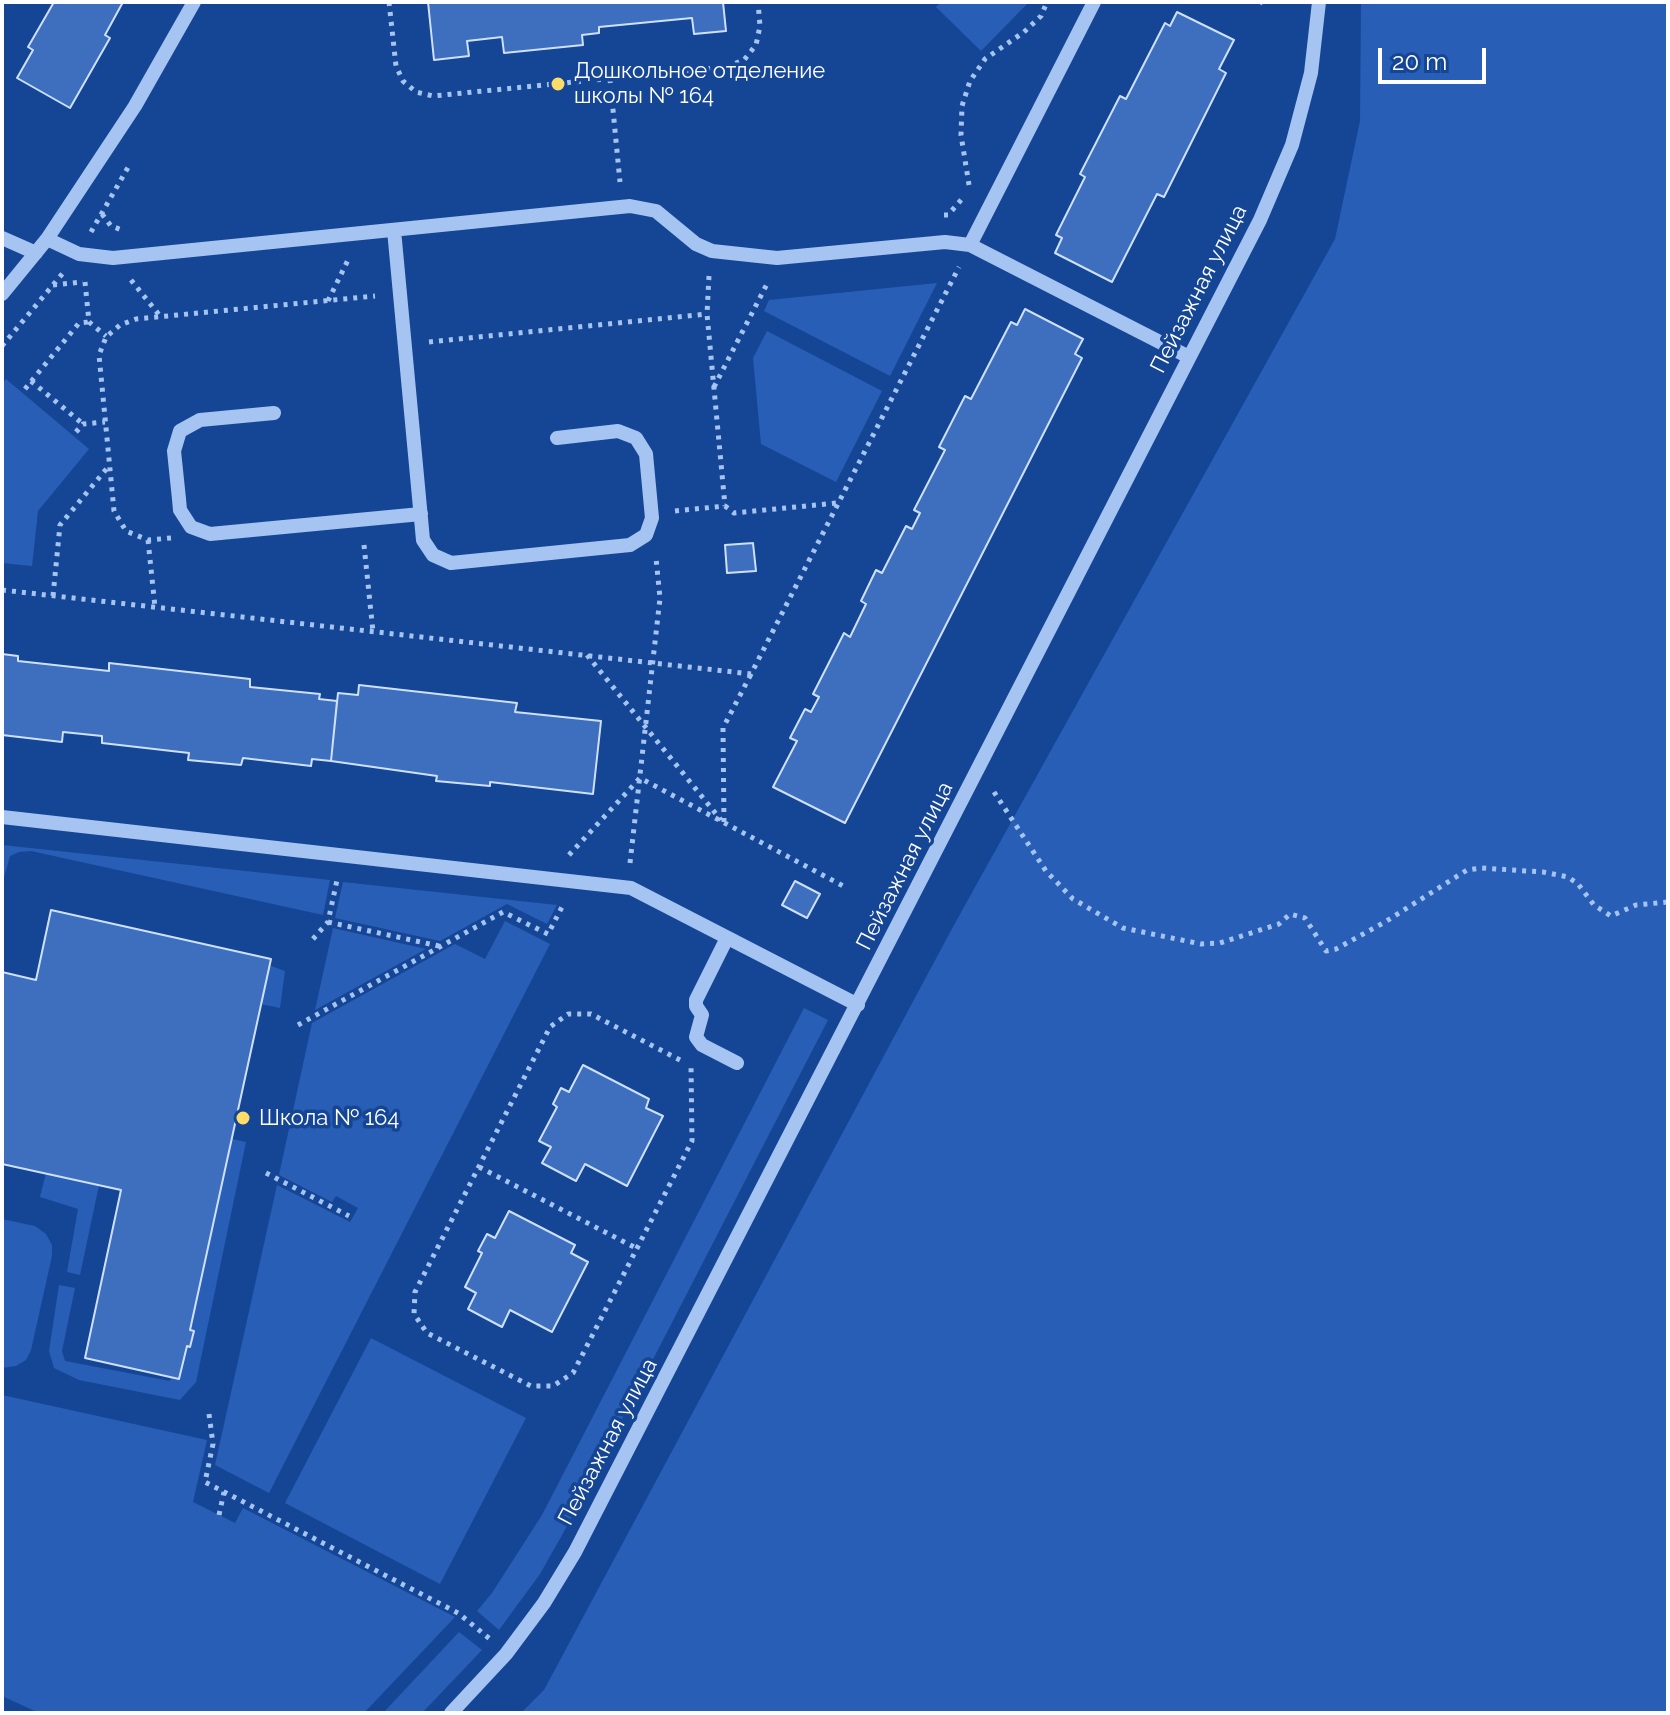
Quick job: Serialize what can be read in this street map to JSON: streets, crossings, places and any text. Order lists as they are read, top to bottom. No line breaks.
{"streets":{"street":["Пейзажная улица"]},"places":["Дошкольное отделение школы № 164","Школа № 164"],"scale_bar":"20 m"}
